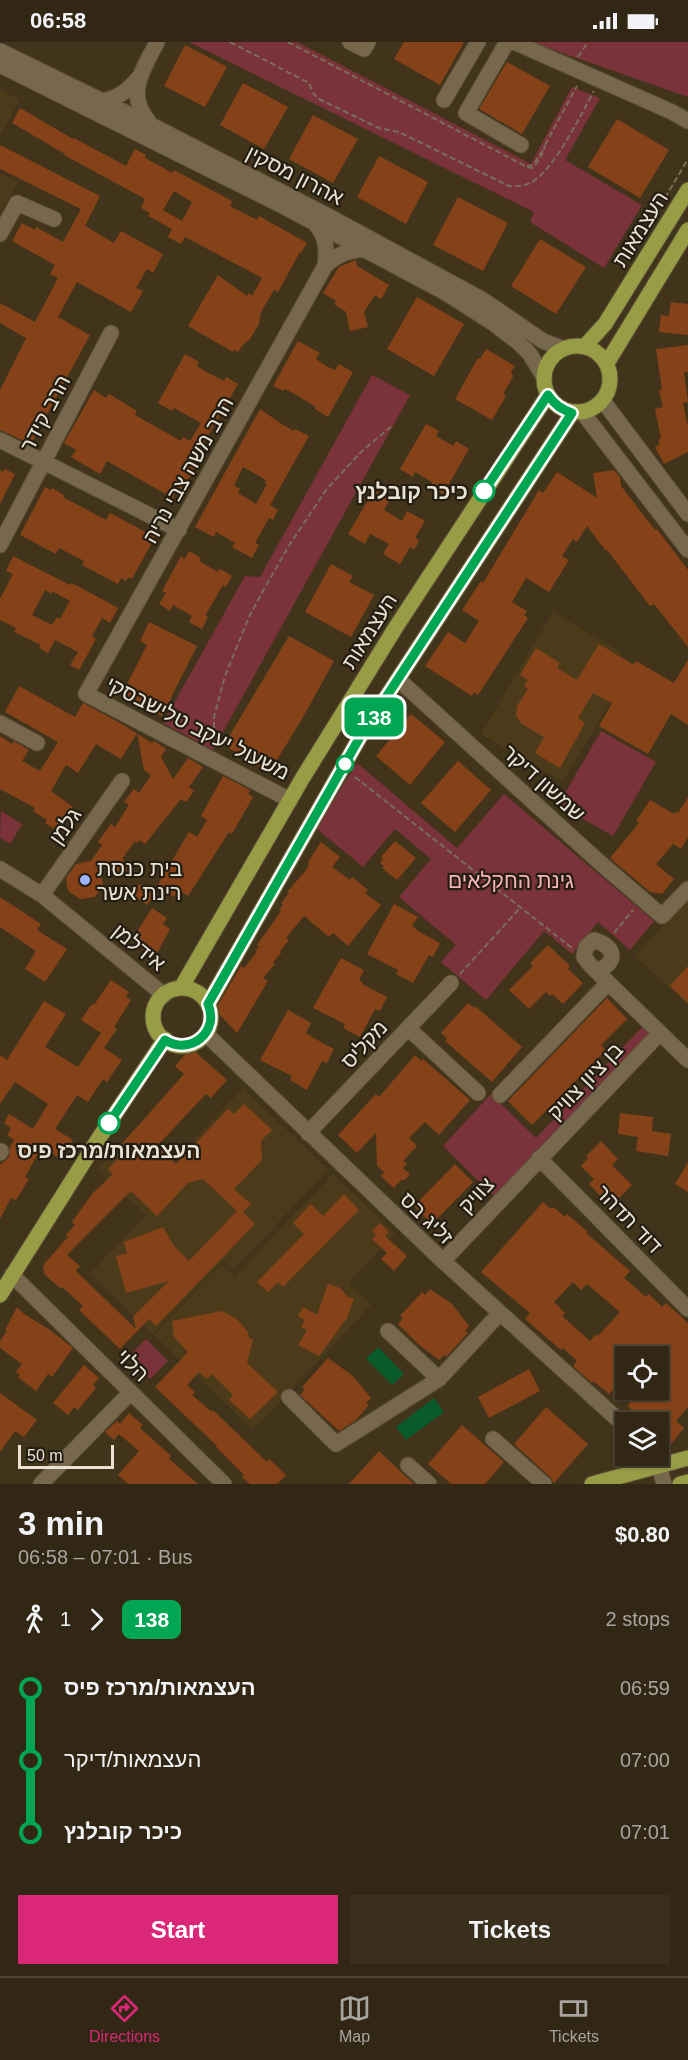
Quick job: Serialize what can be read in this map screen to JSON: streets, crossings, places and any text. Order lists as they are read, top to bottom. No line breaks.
{"streets":{"main road":["העצמאות"],"street":["אהרון מסקין","הרב קידר","הרב משה צבי נריה","משעול יעקב טלישבסקי","שמשון דיקר","גלמן","אידלמן","מקליס","בן ציון צוויק","צוויק","זליג בס","דוד תדהר","הלוי"]},"crossings":[["אהרון מסקין","העצמאות"],["העצמאות","משעול יעקב טלישבסקי"],["העצמאות","אידלמן"],["העצמאות","זליג בס"],["הרב משה צבי נריה","משעול יעקב טלישבסקי"],["גלמן","אידלמן"],["אידלמן","זליג בס"],["מקליס","זליג בס"],["בן ציון צוויק","צוויק"],["בן ציון צוויק","דוד תדהר"],["צוויק","זליג בס"],["צוויק","דוד תדהר"]],"parks":["גינת החקלאים"],"places":["כיכר קובלנץ","בית כנסת רינת אשר","העצמאות/מרכז פיס"],"lines":["bus line 138"],"scale_bar":"50 m","page":{"status":"06:58","on_map":"138","scale":"50 m","heading":["3 min","06:58 – 07:01 · Bus","$0.80"],"legs":["1","138","2 stops"],"list":[{"name":"העצמאות/מרכז פיס","value":"06:59"},{"name":"העצמאות/דיקר","value":"07:00"},{"name":"כיכר קובלנץ","value":"07:01"}],"buttons":["Start","Tickets"],"tabs":["Directions","Map","Tickets"]}}
